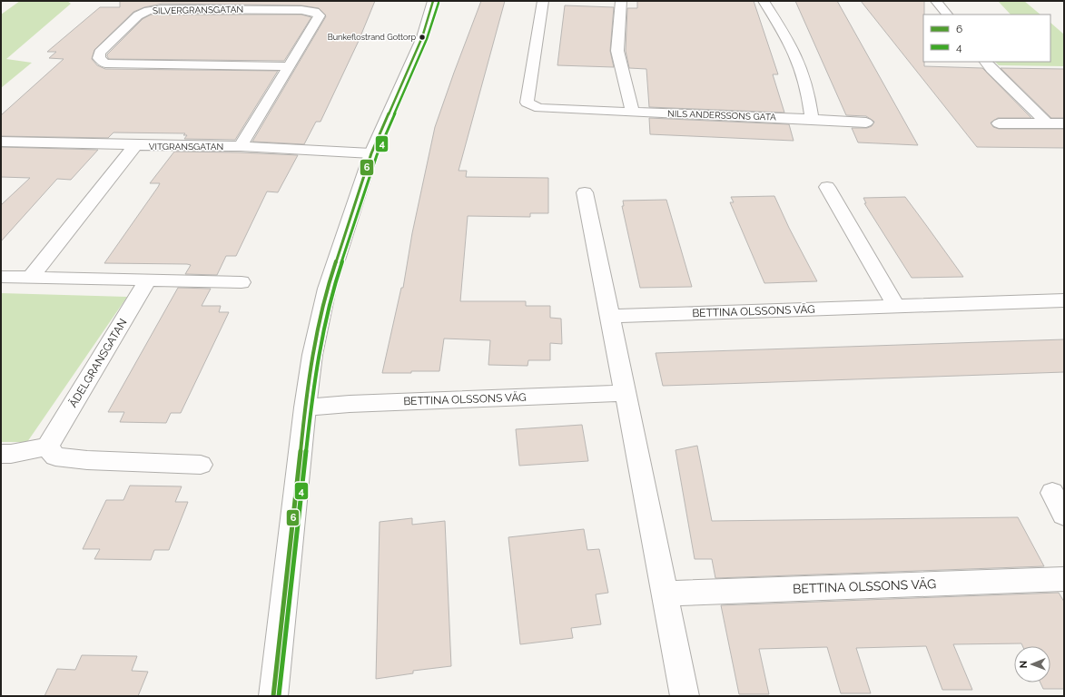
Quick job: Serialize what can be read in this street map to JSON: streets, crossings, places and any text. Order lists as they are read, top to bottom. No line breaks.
{"streets":{"street":["SILVERGRANSGATAN","NILS ANDERSSONS GATA","VITGRANSGATAN","BETTINA OLSSONS VÄG","ÄDELGRANSGATAN"]},"crossings":[["SILVERGRANSGATAN","VITGRANSGATAN"]],"places":["Bunkeflostrand Gottorp"],"lines":["transit line 6","transit line 4"],"legend":["6","4"],"north":"left"}
